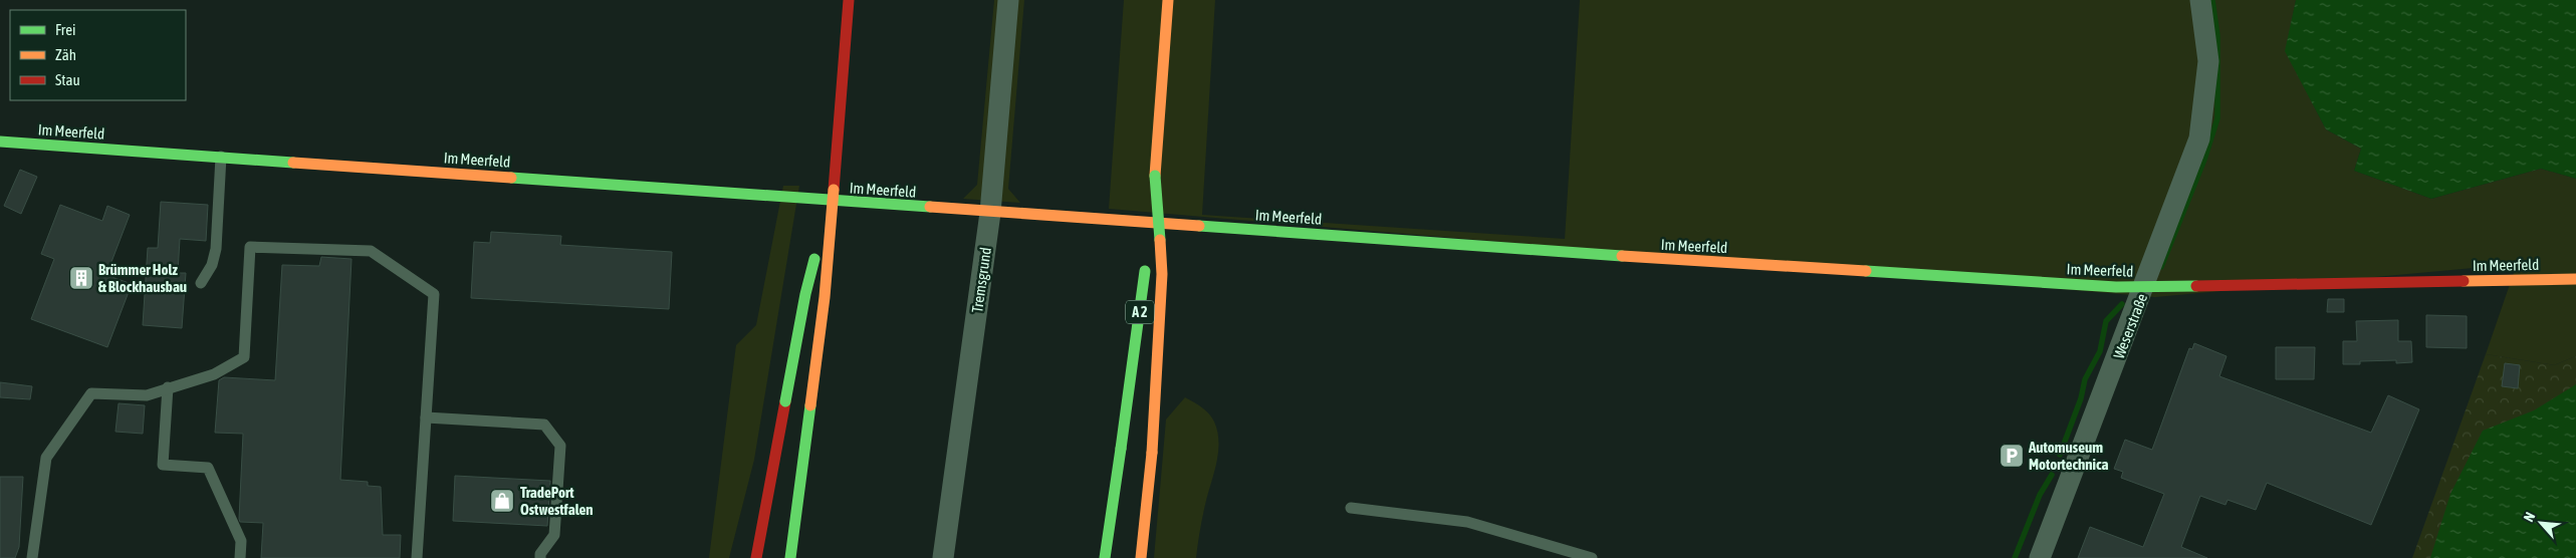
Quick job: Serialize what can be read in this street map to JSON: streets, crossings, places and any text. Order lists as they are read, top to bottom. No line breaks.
{"streets":{"main road":["Im Meerfeld","A 2"],"street":["Tremsgrund","Weserstraße"]},"crossings":[["Im Meerfeld","Tremsgrund"],["Im Meerfeld","Weserstraße"]],"places":{"building":["Brümmer Holz & Blockhausbau"],"parking":["Automuseum Motortechnica"],"shop":["TradePort Ostwestfalen"]},"legend":["Frei","Zäh","Stau"],"north":"top left"}
